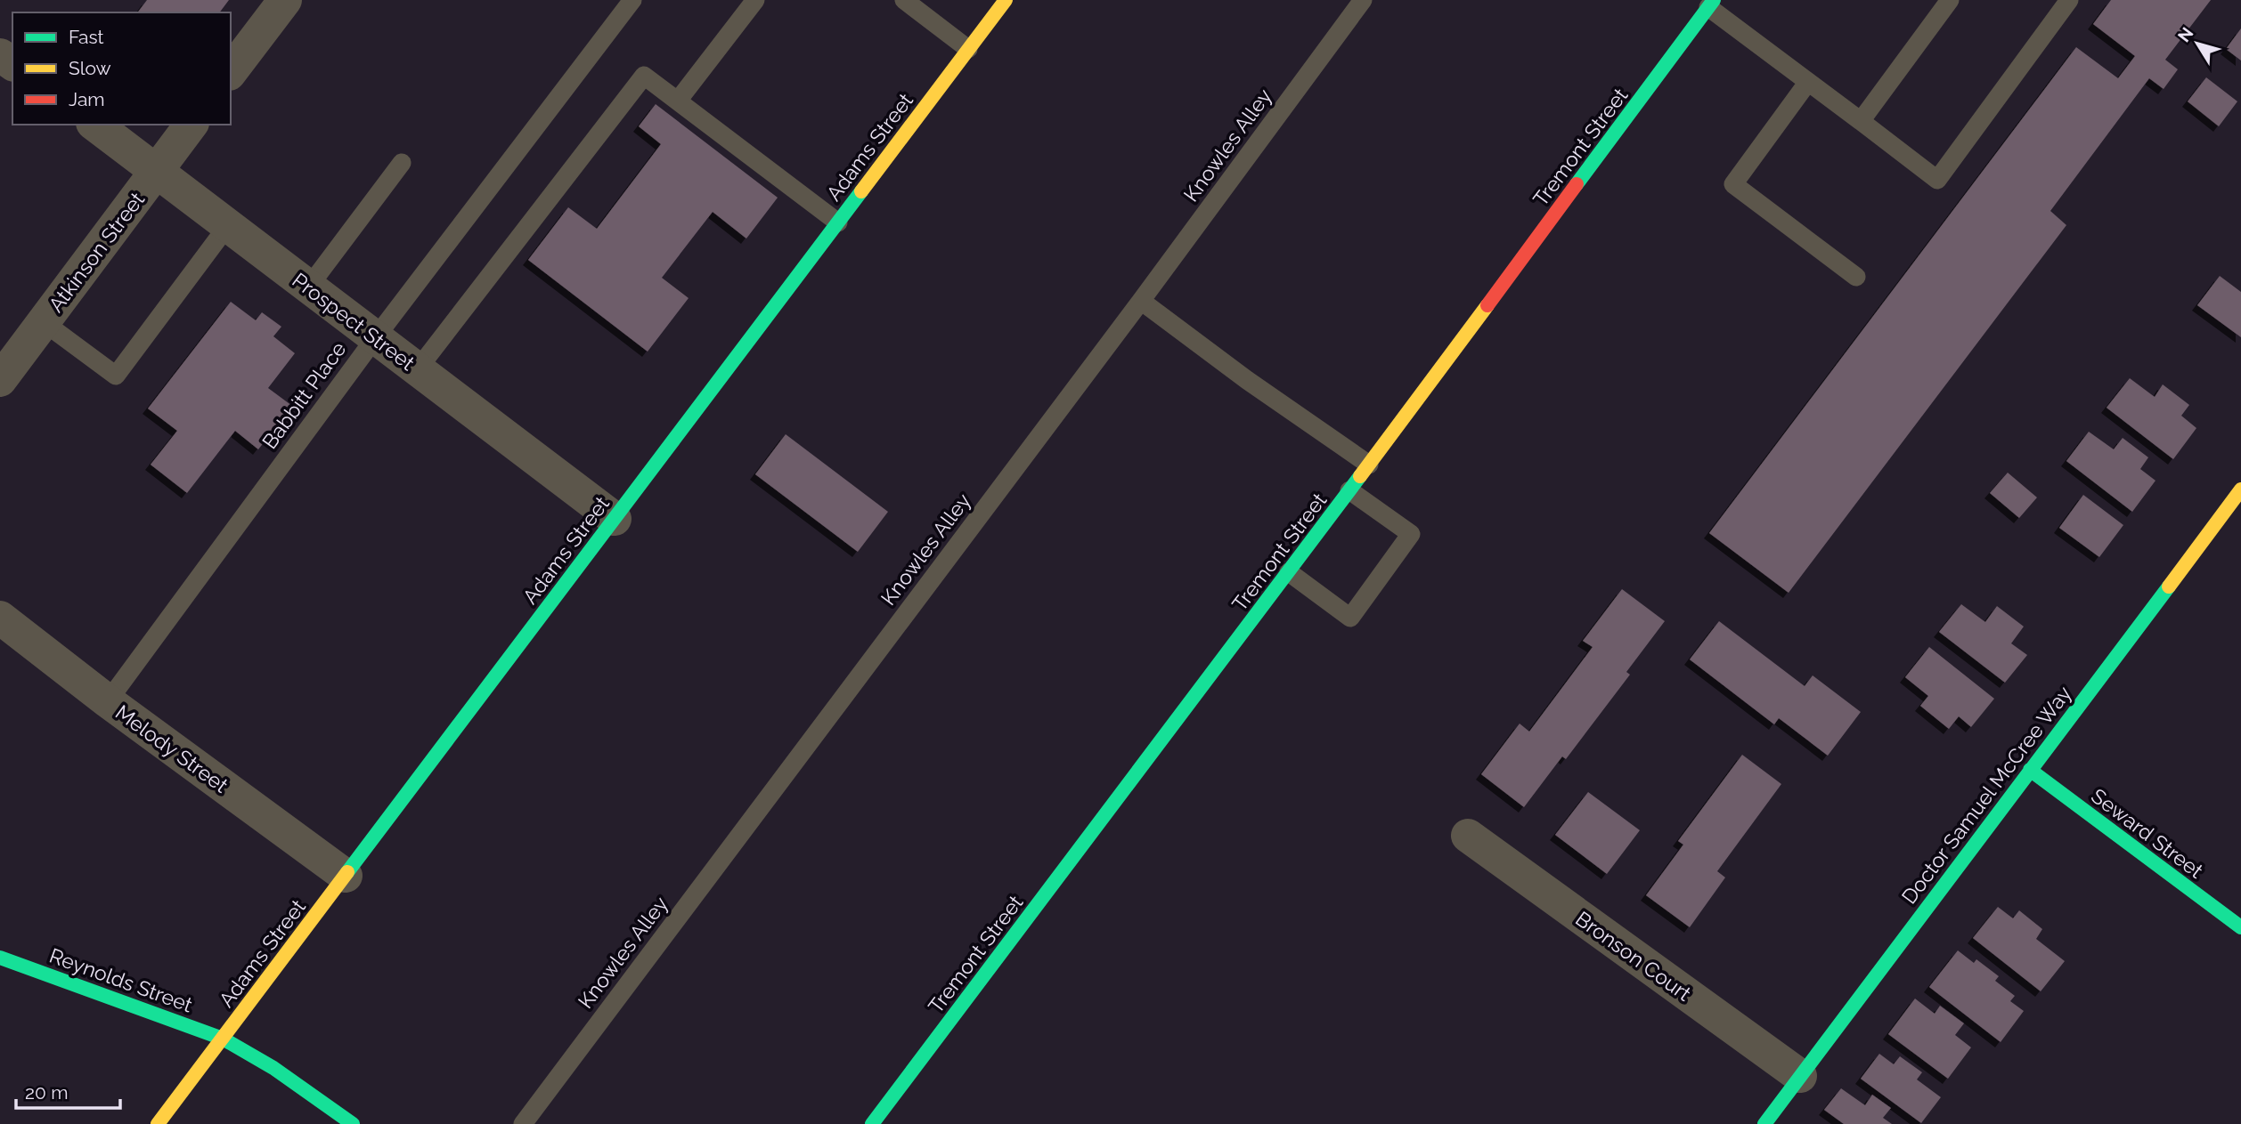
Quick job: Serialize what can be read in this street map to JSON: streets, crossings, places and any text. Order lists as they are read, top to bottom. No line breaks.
{"streets":{"street":["Adams Street","Tremont Street","Atkinson Street","Prospect Street","Melody Street","Doctor Samuel McCree Way","Seward Street","Bronson Court","Reynolds Street"],"lane":["Knowles Alley","Babbitt Place"]},"crossings":[["Adams Street","Prospect Street"],["Adams Street","Melody Street"],["Adams Street","Reynolds Street"],["Atkinson Street","Prospect Street"],["Prospect Street","Babbitt Place"],["Babbitt Place","Melody Street"],["Doctor Samuel McCree Way","Seward Street"],["Doctor Samuel McCree Way","Bronson Court"]],"legend":["Fast","Slow","Jam"],"scale_bar":"20 m","north":"top left"}
